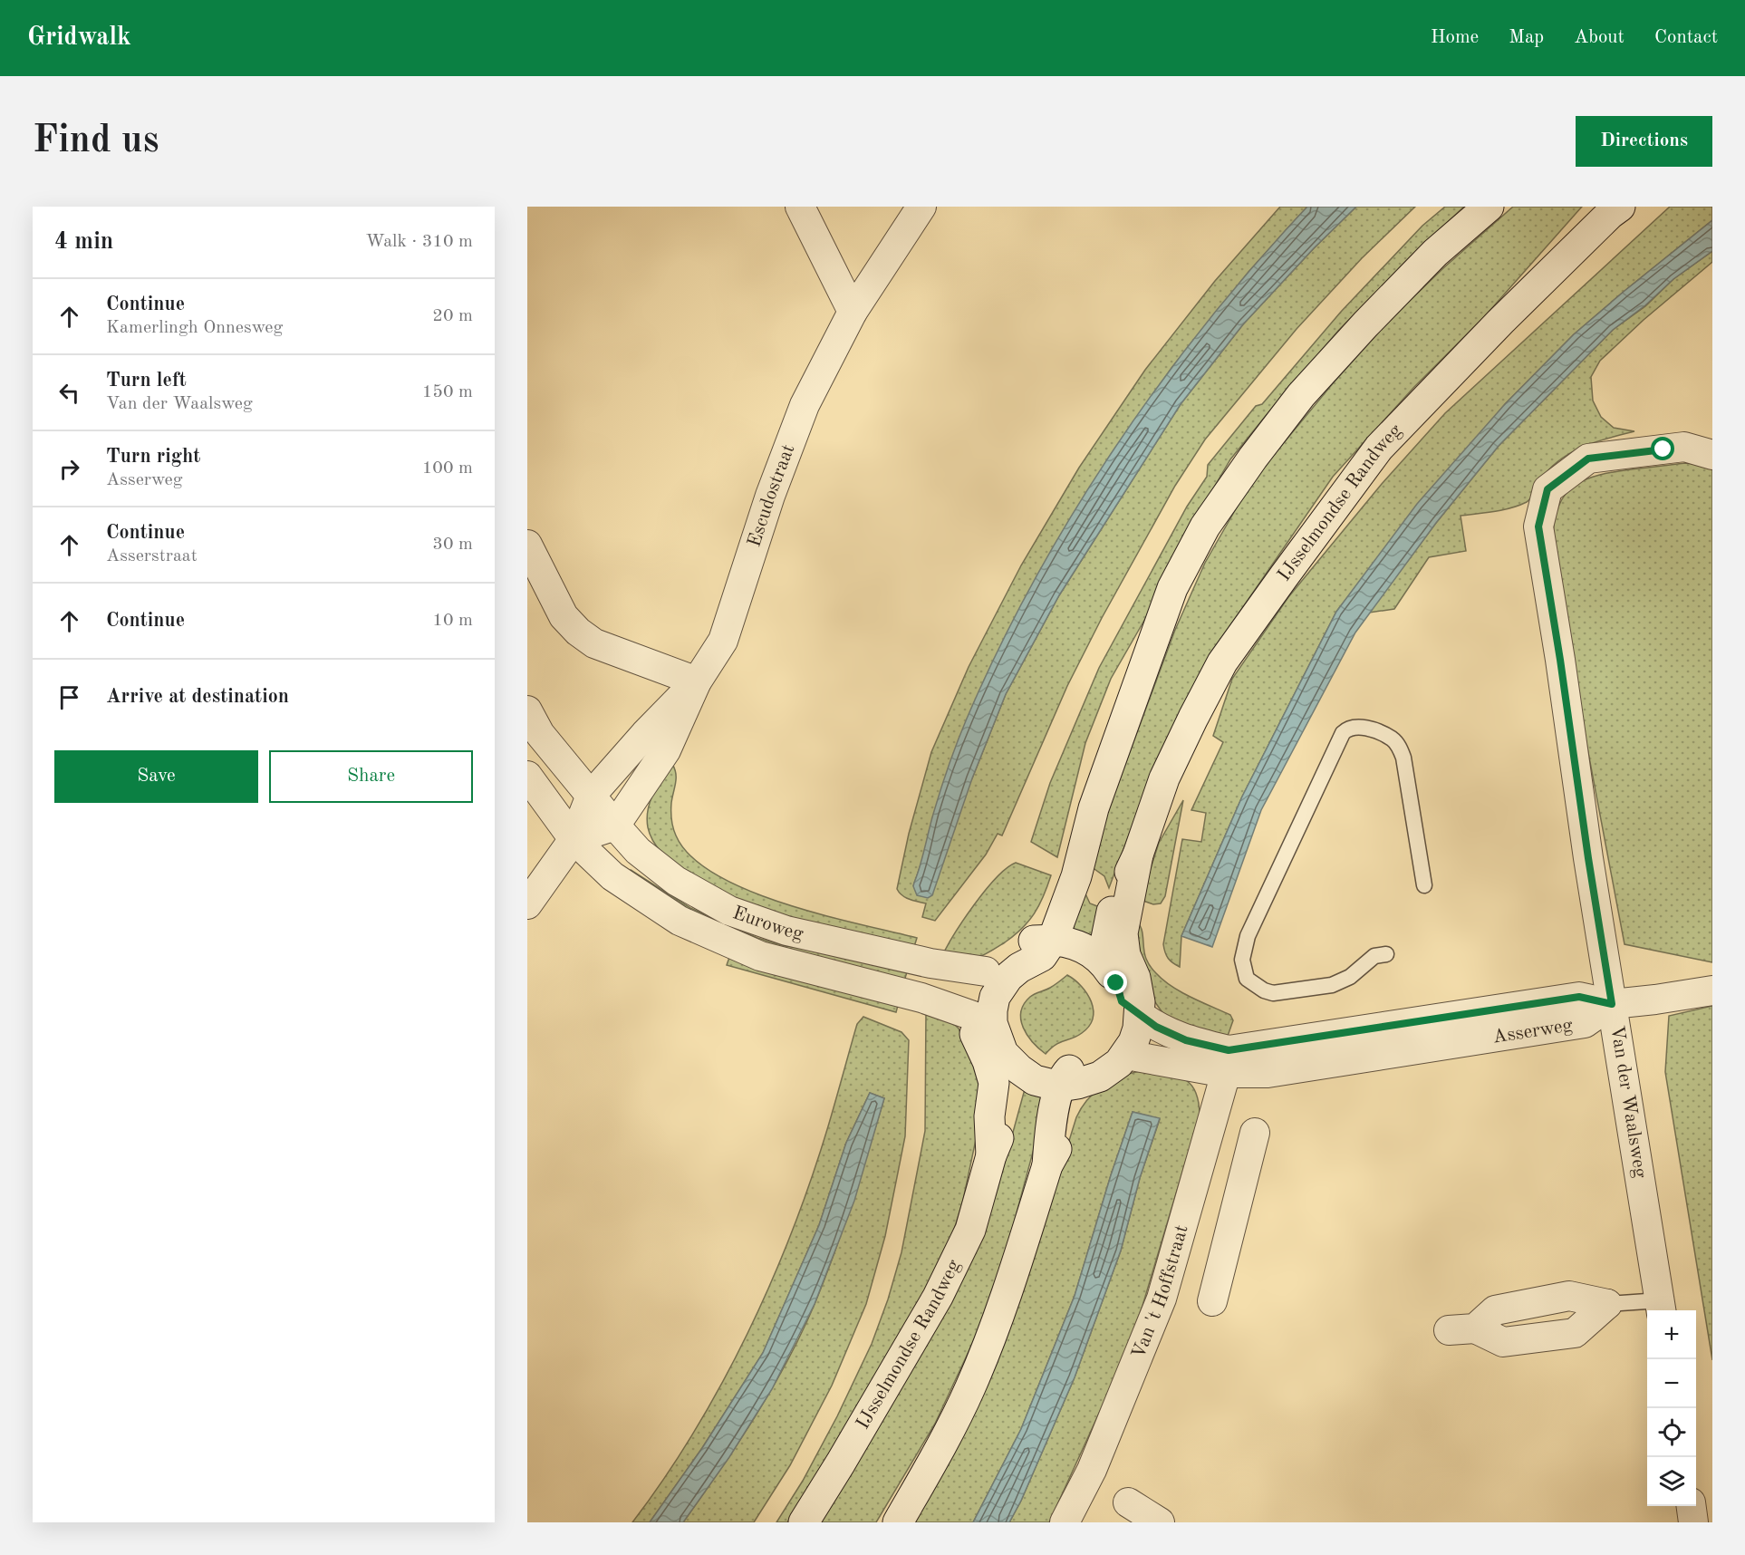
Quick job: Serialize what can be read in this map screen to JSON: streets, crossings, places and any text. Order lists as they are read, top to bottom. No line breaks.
{"streets":{"main road":["IJsselmondse Randweg"],"street":["Escudostraat","Euroweg","Asserweg","Van der Waalsweg","Van 't Hoffstraat"]},"crossings":[["Escudostraat","Euroweg"],["Asserweg","Van der Waalsweg"],["Asserweg","Van 't Hoffstraat"]],"page":{"header":"Gridwalk","nav":["Home","Map","About","Contact"],"buttons":["Directions",["Save","Share"]],"title":"Find us","heading":["4 min","Walk · 310 m"],"list":[["Continue","Kamerlingh Onnesweg","20 m"],["Turn left","Van der Waalsweg","150 m"],["Turn right","Asserweg","100 m"],["Continue","Asserstraat","30 m"],["Continue","10 m"],"Arrive at destination"],"map_buttons":["+","−"]}}
